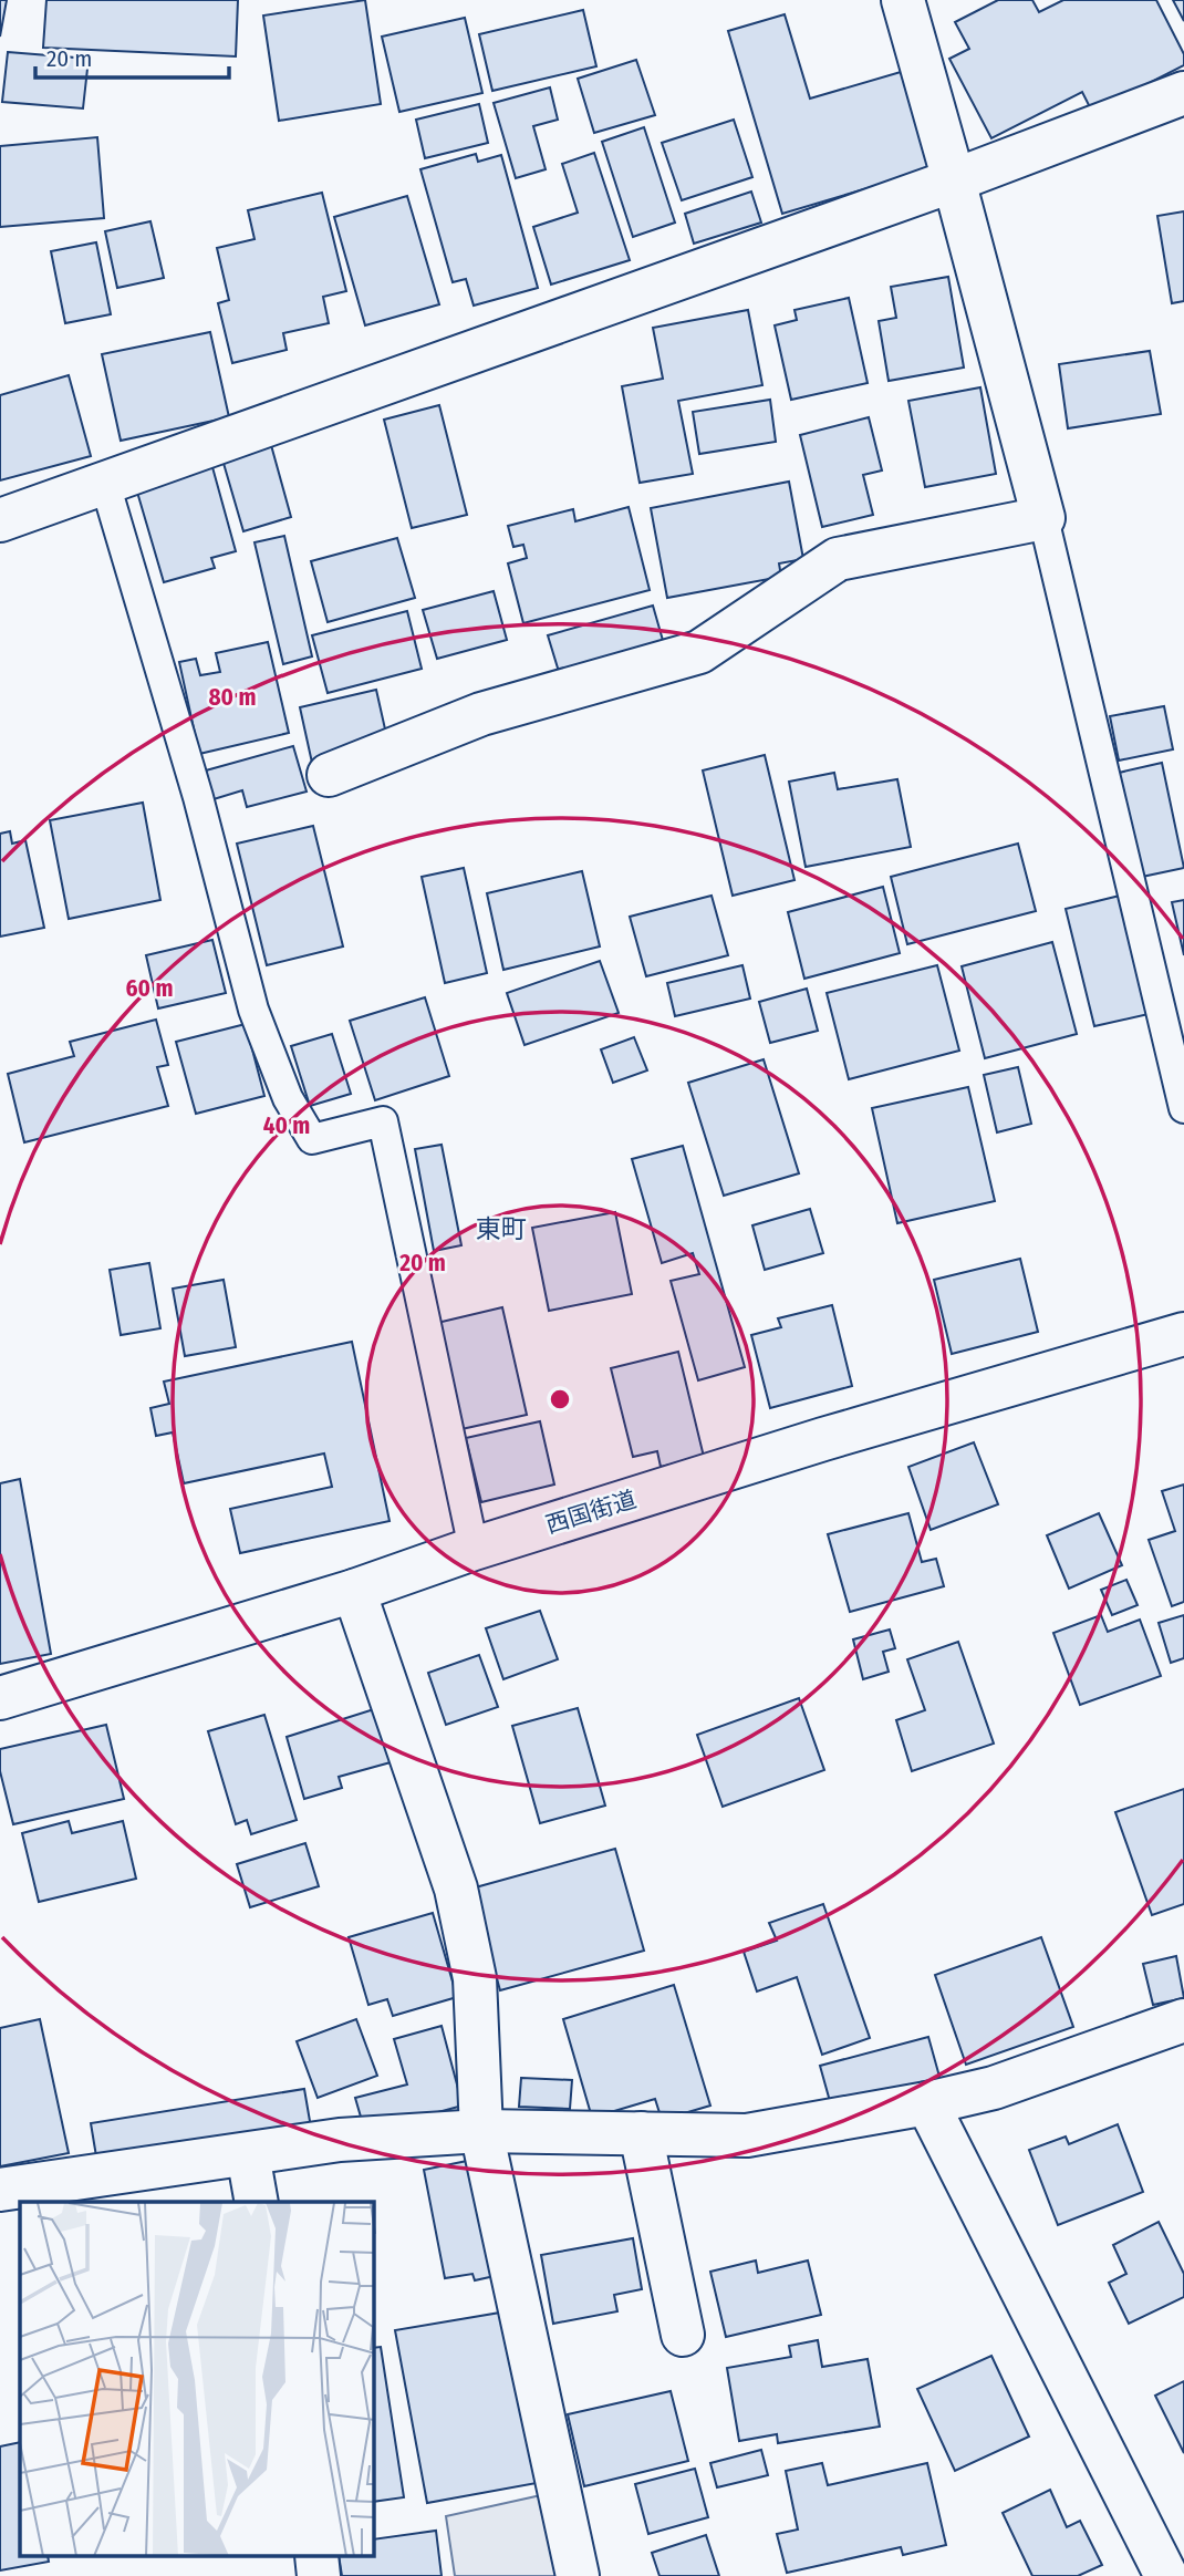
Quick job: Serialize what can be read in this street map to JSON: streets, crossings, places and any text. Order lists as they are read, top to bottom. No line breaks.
{"streets":{"street":["西国街道"]},"districts":["東町"],"scale_bar":"20 m","rings":["80 m","60 m","40 m","20 m"]}
